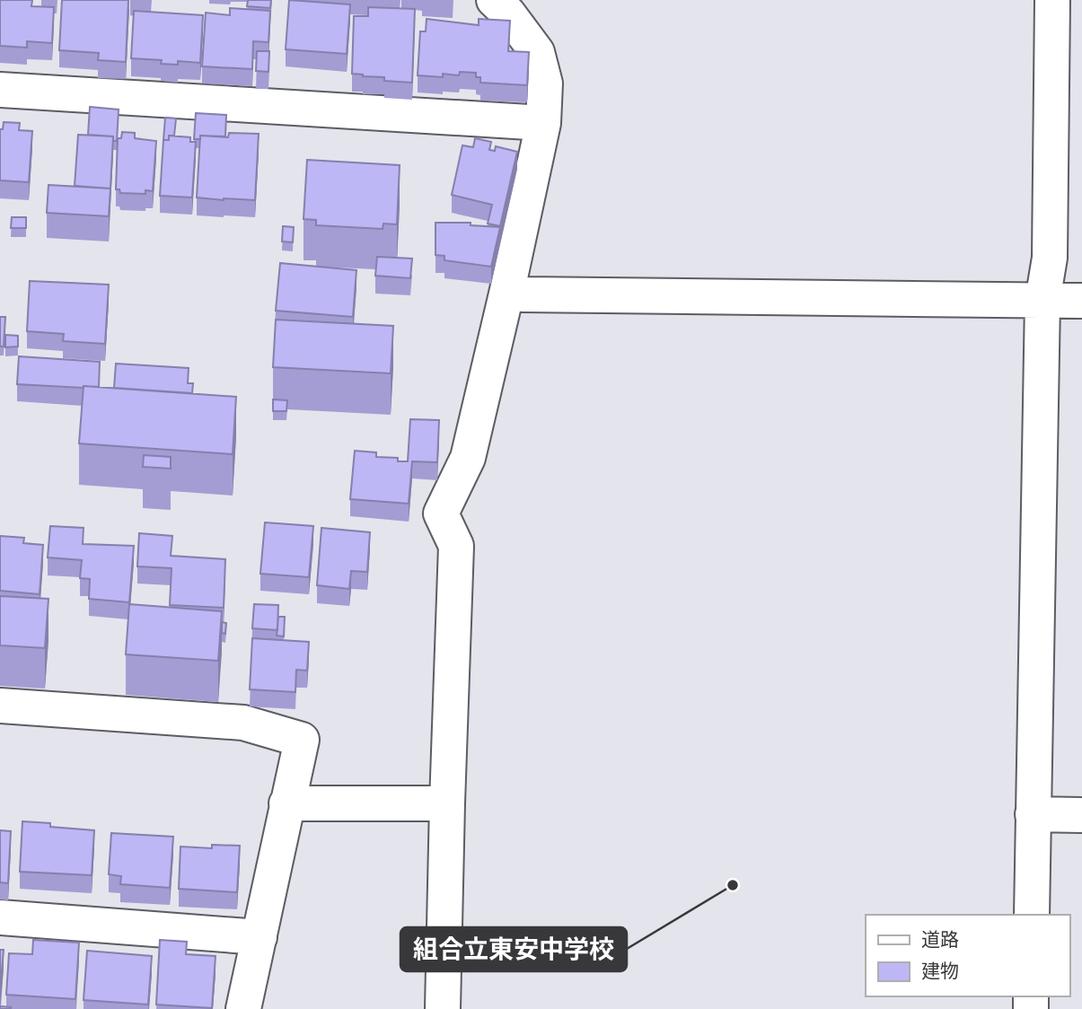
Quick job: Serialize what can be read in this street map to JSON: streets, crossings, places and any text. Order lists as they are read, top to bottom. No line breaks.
{"places":["組合立東安中学校"],"legend":["道路","建物"]}
